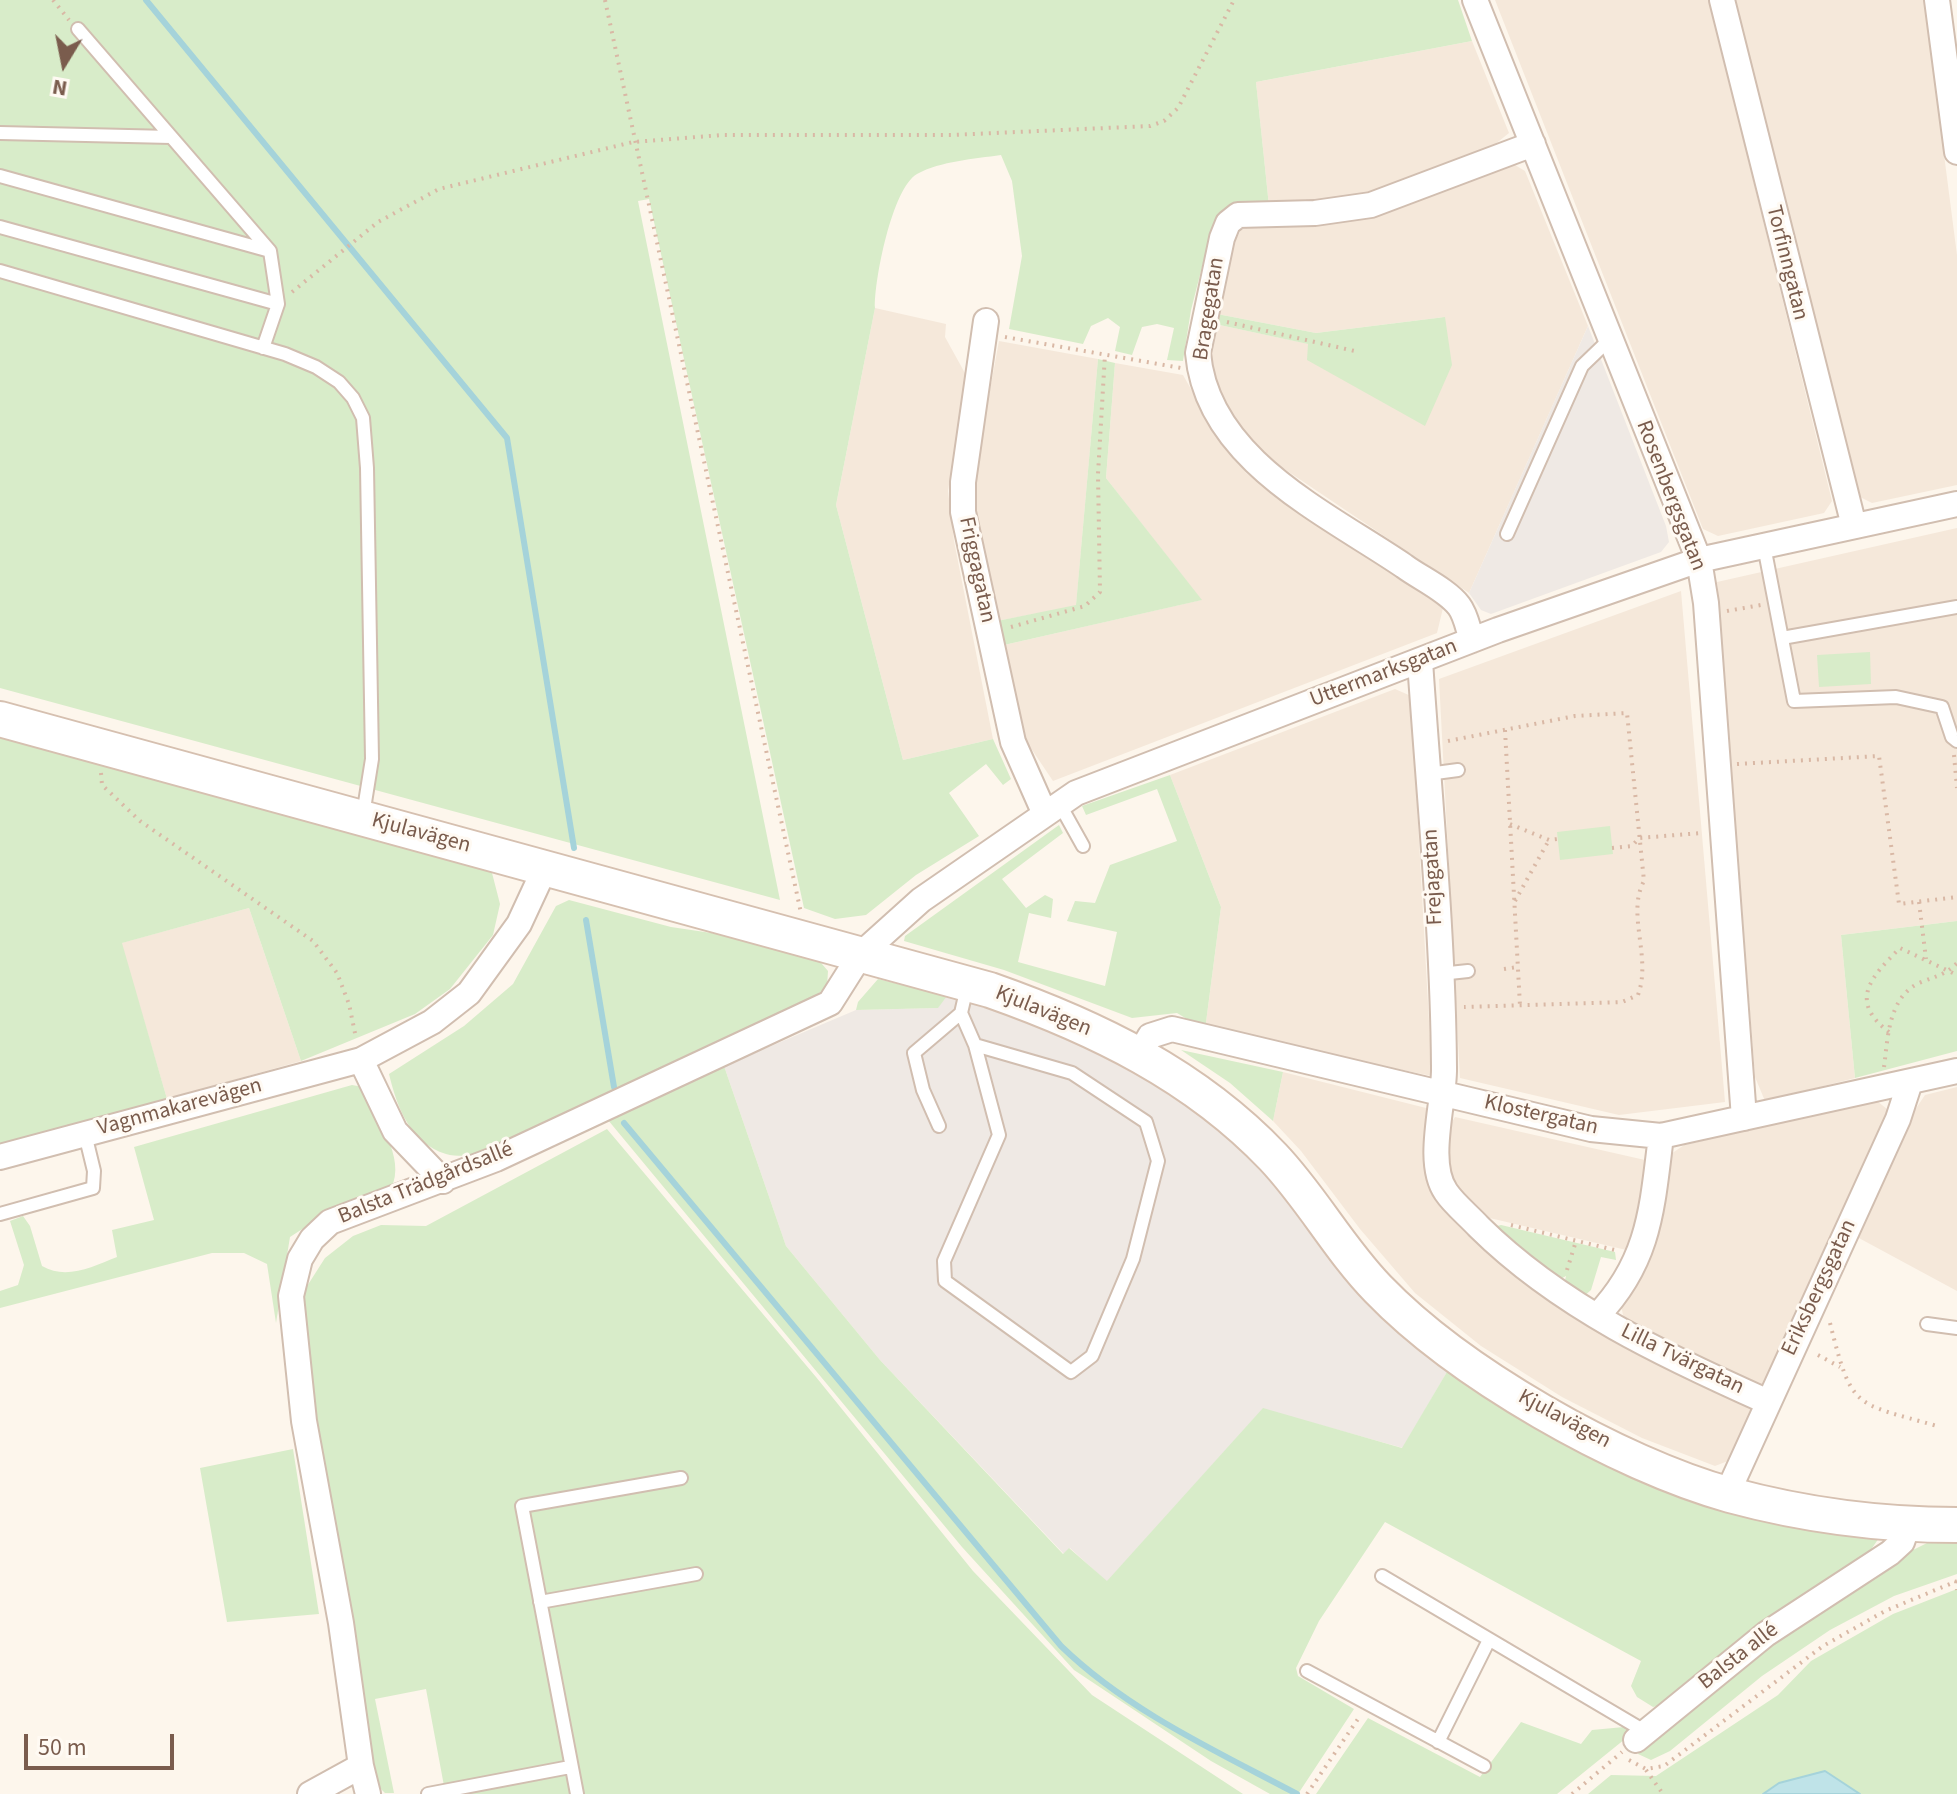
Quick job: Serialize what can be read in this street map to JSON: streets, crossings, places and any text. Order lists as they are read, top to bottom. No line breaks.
{"streets":{"street":["Torfinngatan","Bragegatan","Rosenbergsgatan","Friggagatan","Uttermarksgatan","Kjulavägen","Frejagatan","Vagnmakarevägen","Klostergatan","Balsta Trädgårdsallé","Eriksbergsgatan","Lilla Tvärgatan","Balsta allé"]},"crossings":[["Torfinngatan","Uttermarksgatan"],["Bragegatan","Rosenbergsgatan"],["Bragegatan","Uttermarksgatan"],["Rosenbergsgatan","Uttermarksgatan"],["Rosenbergsgatan","Klostergatan"],["Friggagatan","Uttermarksgatan"],["Uttermarksgatan","Kjulavägen"],["Uttermarksgatan","Frejagatan"],["Uttermarksgatan","Balsta Trädgårdsallé"],["Kjulavägen","Vagnmakarevägen"],["Kjulavägen","Klostergatan"],["Kjulavägen","Balsta Trädgårdsallé"],["Kjulavägen","Eriksbergsgatan"],["Kjulavägen","Balsta allé"],["Frejagatan","Klostergatan"],["Frejagatan","Lilla Tvärgatan"],["Klostergatan","Eriksbergsgatan"],["Klostergatan","Lilla Tvärgatan"],["Eriksbergsgatan","Lilla Tvärgatan"]],"scale_bar":"50 m","north":"bottom"}
